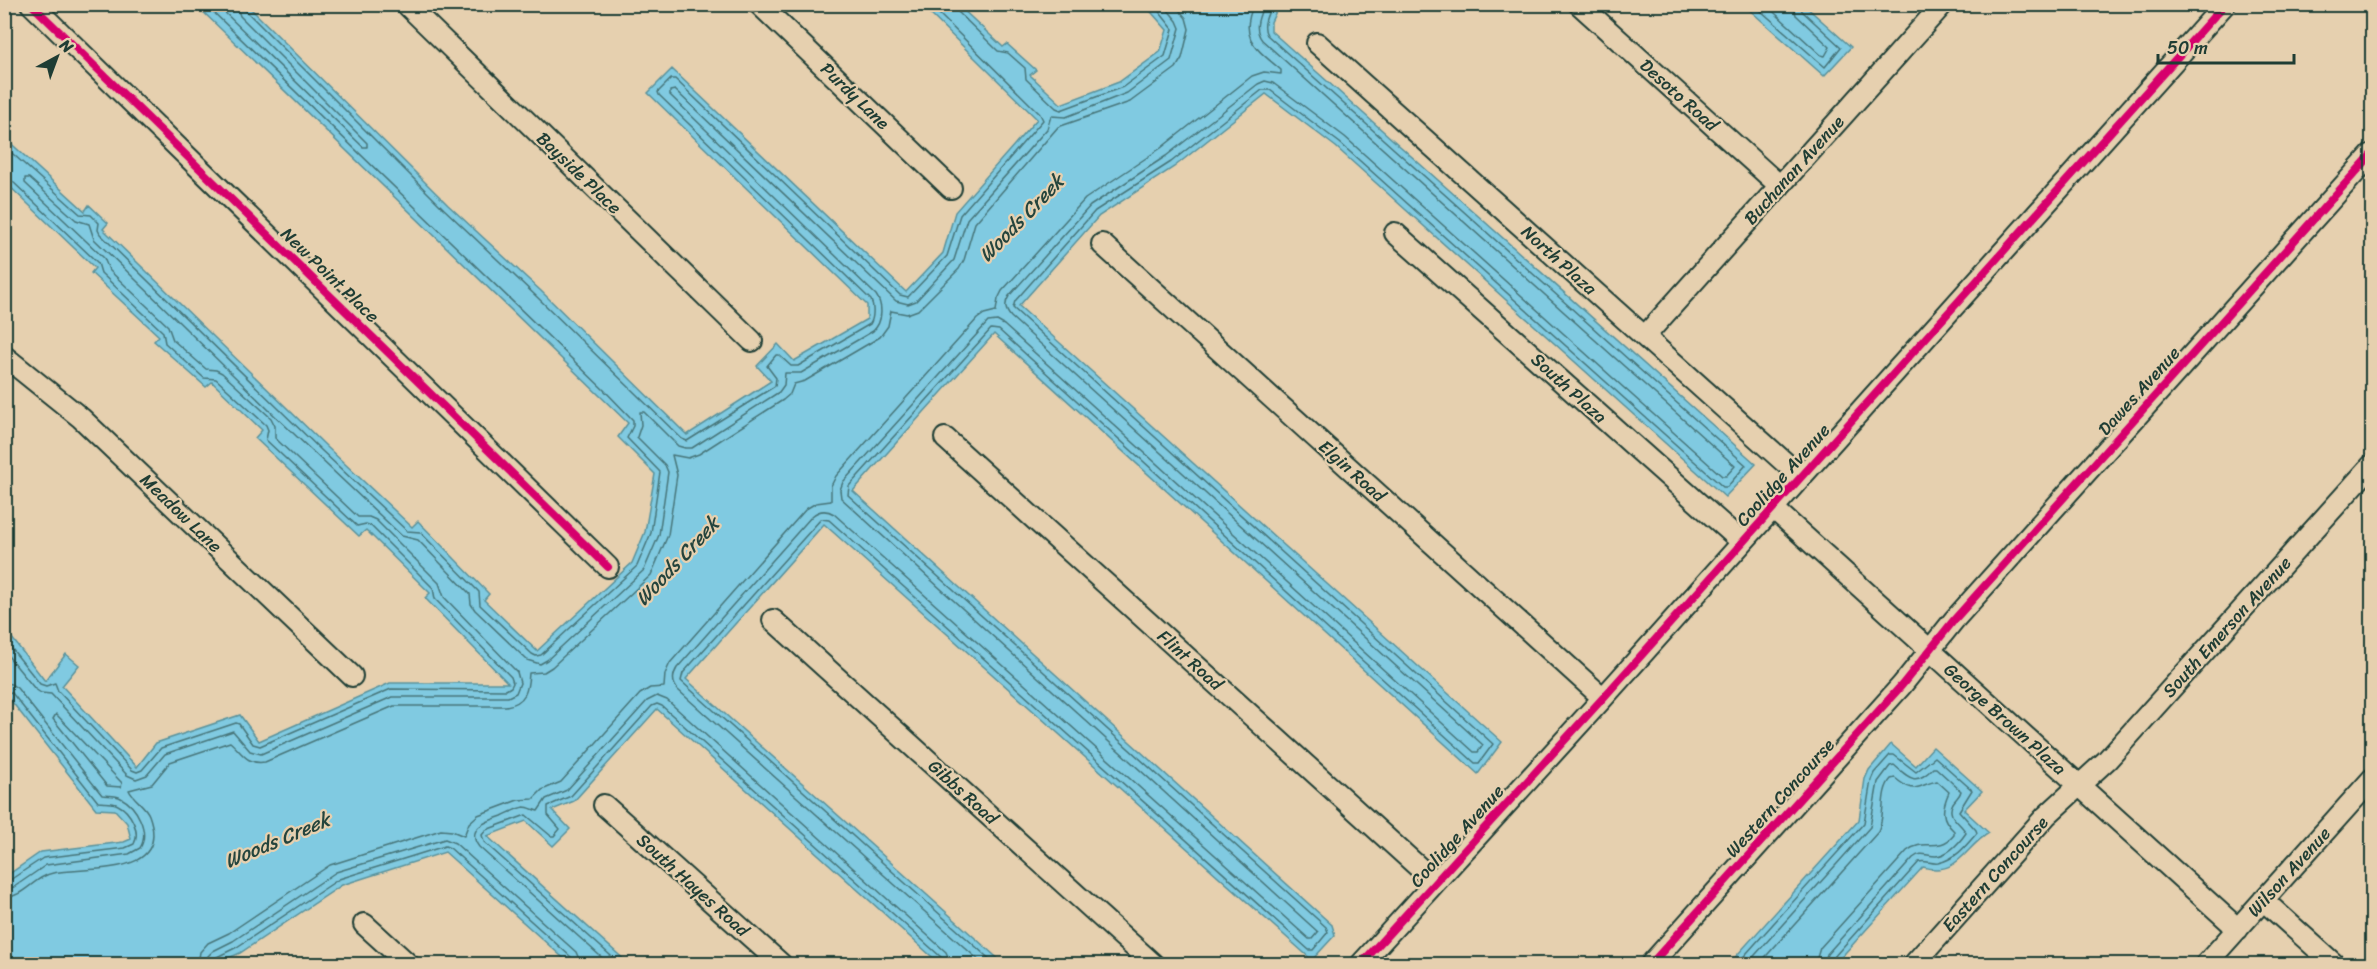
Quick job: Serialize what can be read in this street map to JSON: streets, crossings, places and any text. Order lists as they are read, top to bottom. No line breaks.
{"streets":{"street":["Desoto Road","Purdy Lane","Buchanan Avenue","Bayside Place","North Plaza","New Point Place","South Plaza","Dawes Avenue","Elgin Road","Coolidge Avenue","Meadow Lane","South Emerson Avenue","Flint Road","George Brown Plaza","Gibbs Road","Western Concourse","Wilson Avenue","Eastern Concourse","South Hayes Road"]},"crossings":[["Desoto Road","Buchanan Avenue"],["Buchanan Avenue","North Plaza"],["North Plaza","Coolidge Avenue"],["South Plaza","Coolidge Avenue"],["Dawes Avenue","George Brown Plaza"],["Dawes Avenue","Western Concourse"],["Elgin Road","Coolidge Avenue"],["Coolidge Avenue","Flint Road"],["Coolidge Avenue","George Brown Plaza"],["South Emerson Avenue","George Brown Plaza"],["South Emerson Avenue","Eastern Concourse"],["George Brown Plaza","Western Concourse"],["George Brown Plaza","Wilson Avenue"],["George Brown Plaza","Eastern Concourse"]],"water":["Woods Creek"],"scale_bar":"50 m","north":"top right"}
